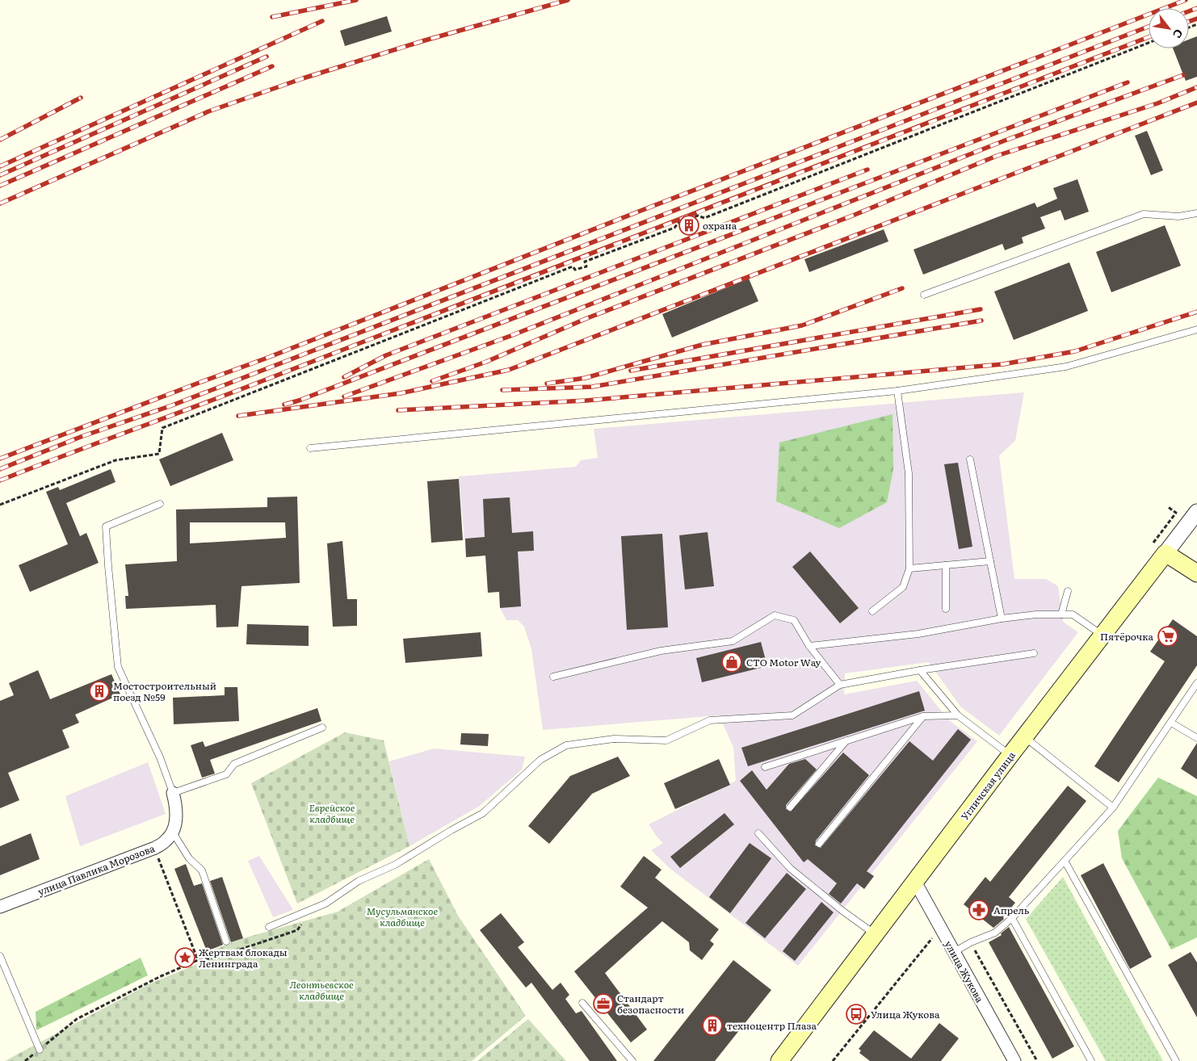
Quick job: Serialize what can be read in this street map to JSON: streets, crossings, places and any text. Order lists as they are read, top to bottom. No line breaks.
{"streets":{"main road":["Угличская улица"],"street":["улица Павлика Морозова","улица Жукова"]},"crossings":[["Угличская улица","улица Жукова"]],"parks":["Еврейское кладбище","Мусульманское кладбище","Леонтьевское кладбище"],"places":{"building":["охрана","Мостостроительный поезд №59","техноцентр Плаза"],"supermarket":["Пятёрочка"],"shop":["СТО Motor Way"],"pharmacy":["Апрель"],"place":["Жертвам блокады Ленинграда"],"office":["Стандарт безопасности"],"bus stop":["Улица Жукова"]},"north":"bottom right"}
